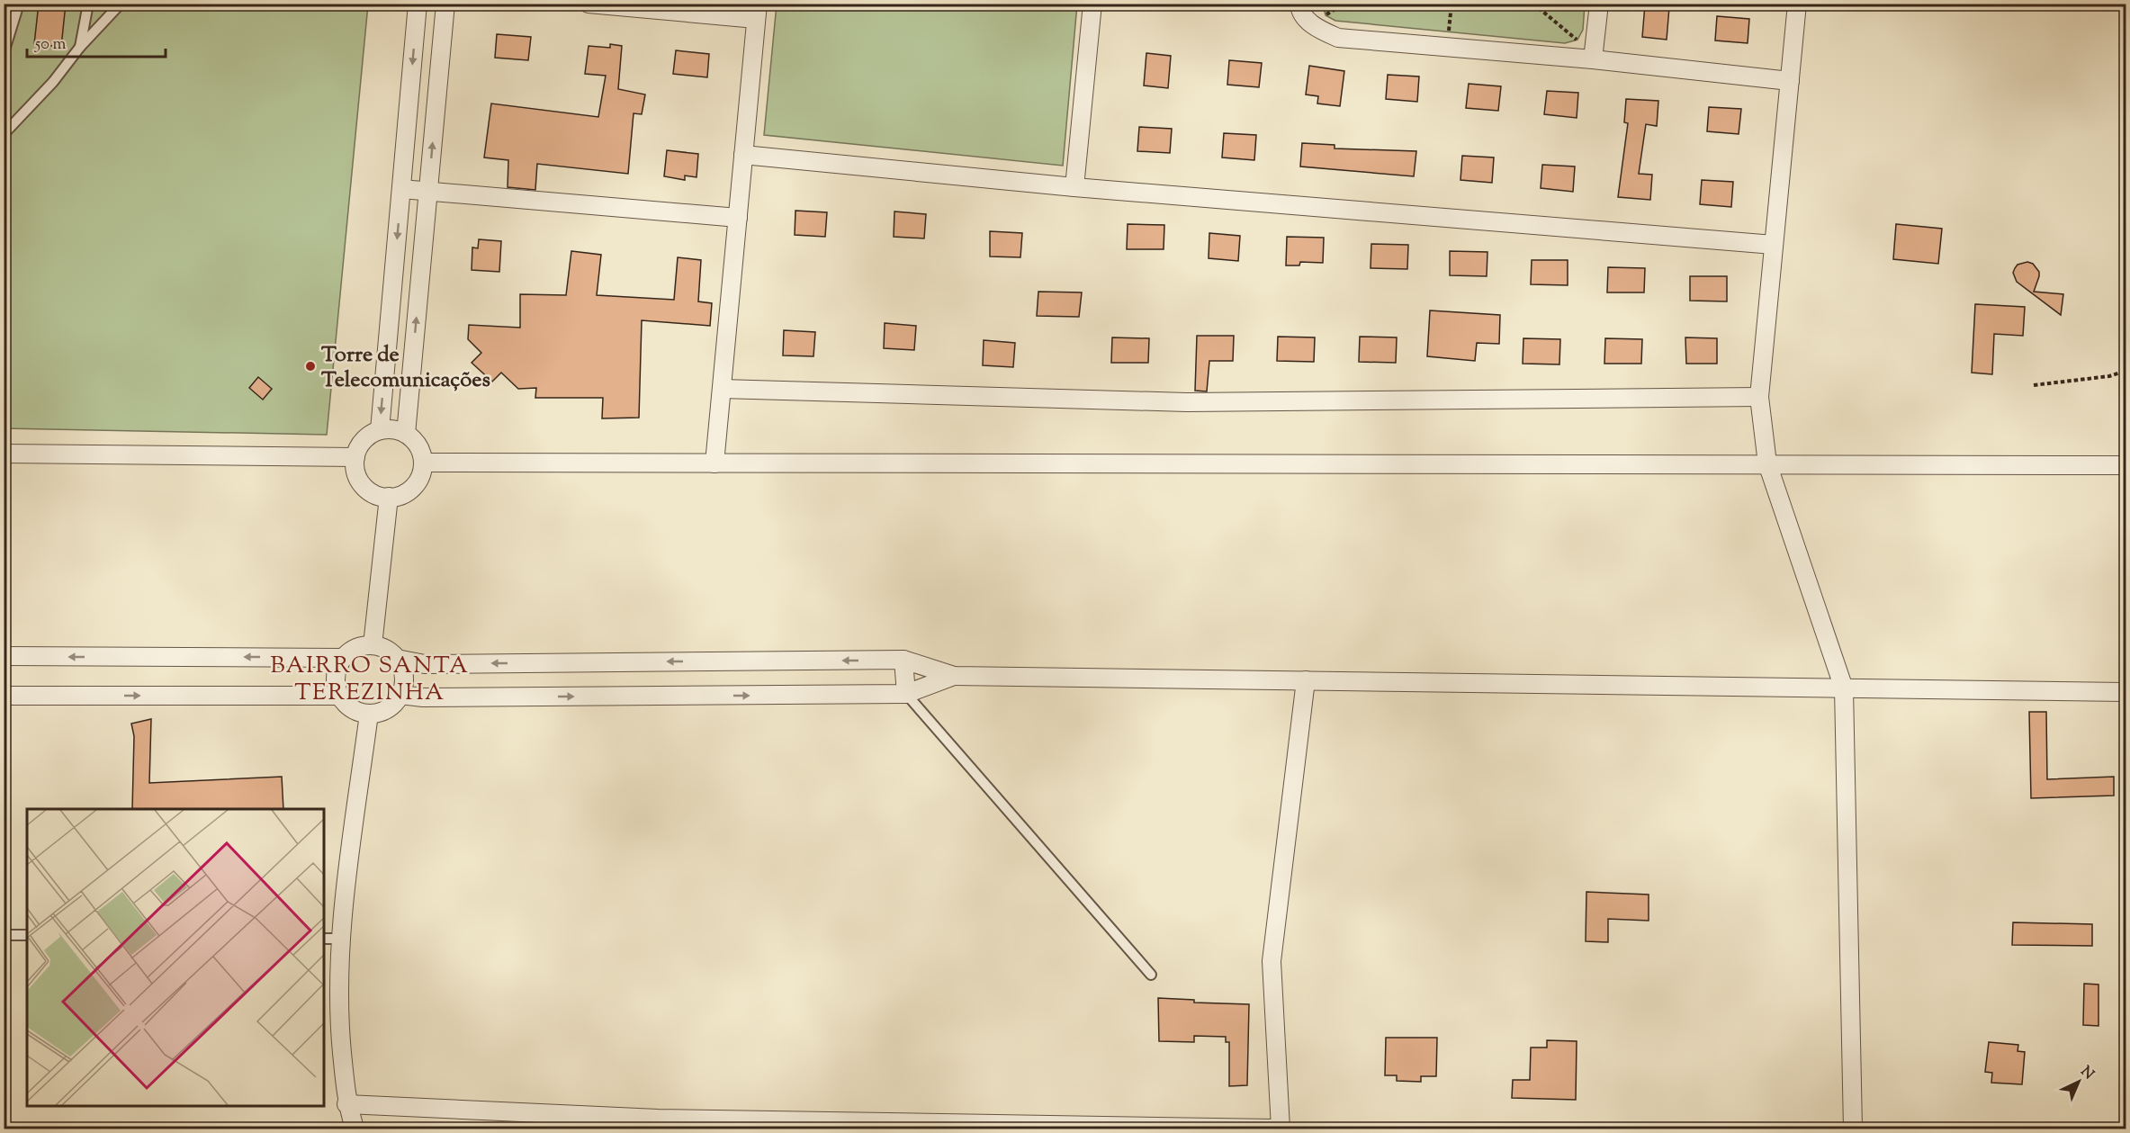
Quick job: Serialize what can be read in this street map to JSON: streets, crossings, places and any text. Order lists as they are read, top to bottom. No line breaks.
{"districts":["BAIRRO SANTA TEREZINHA"],"places":["Torre de Telecomunicações"],"scale_bar":"50 m","north":"top right"}
